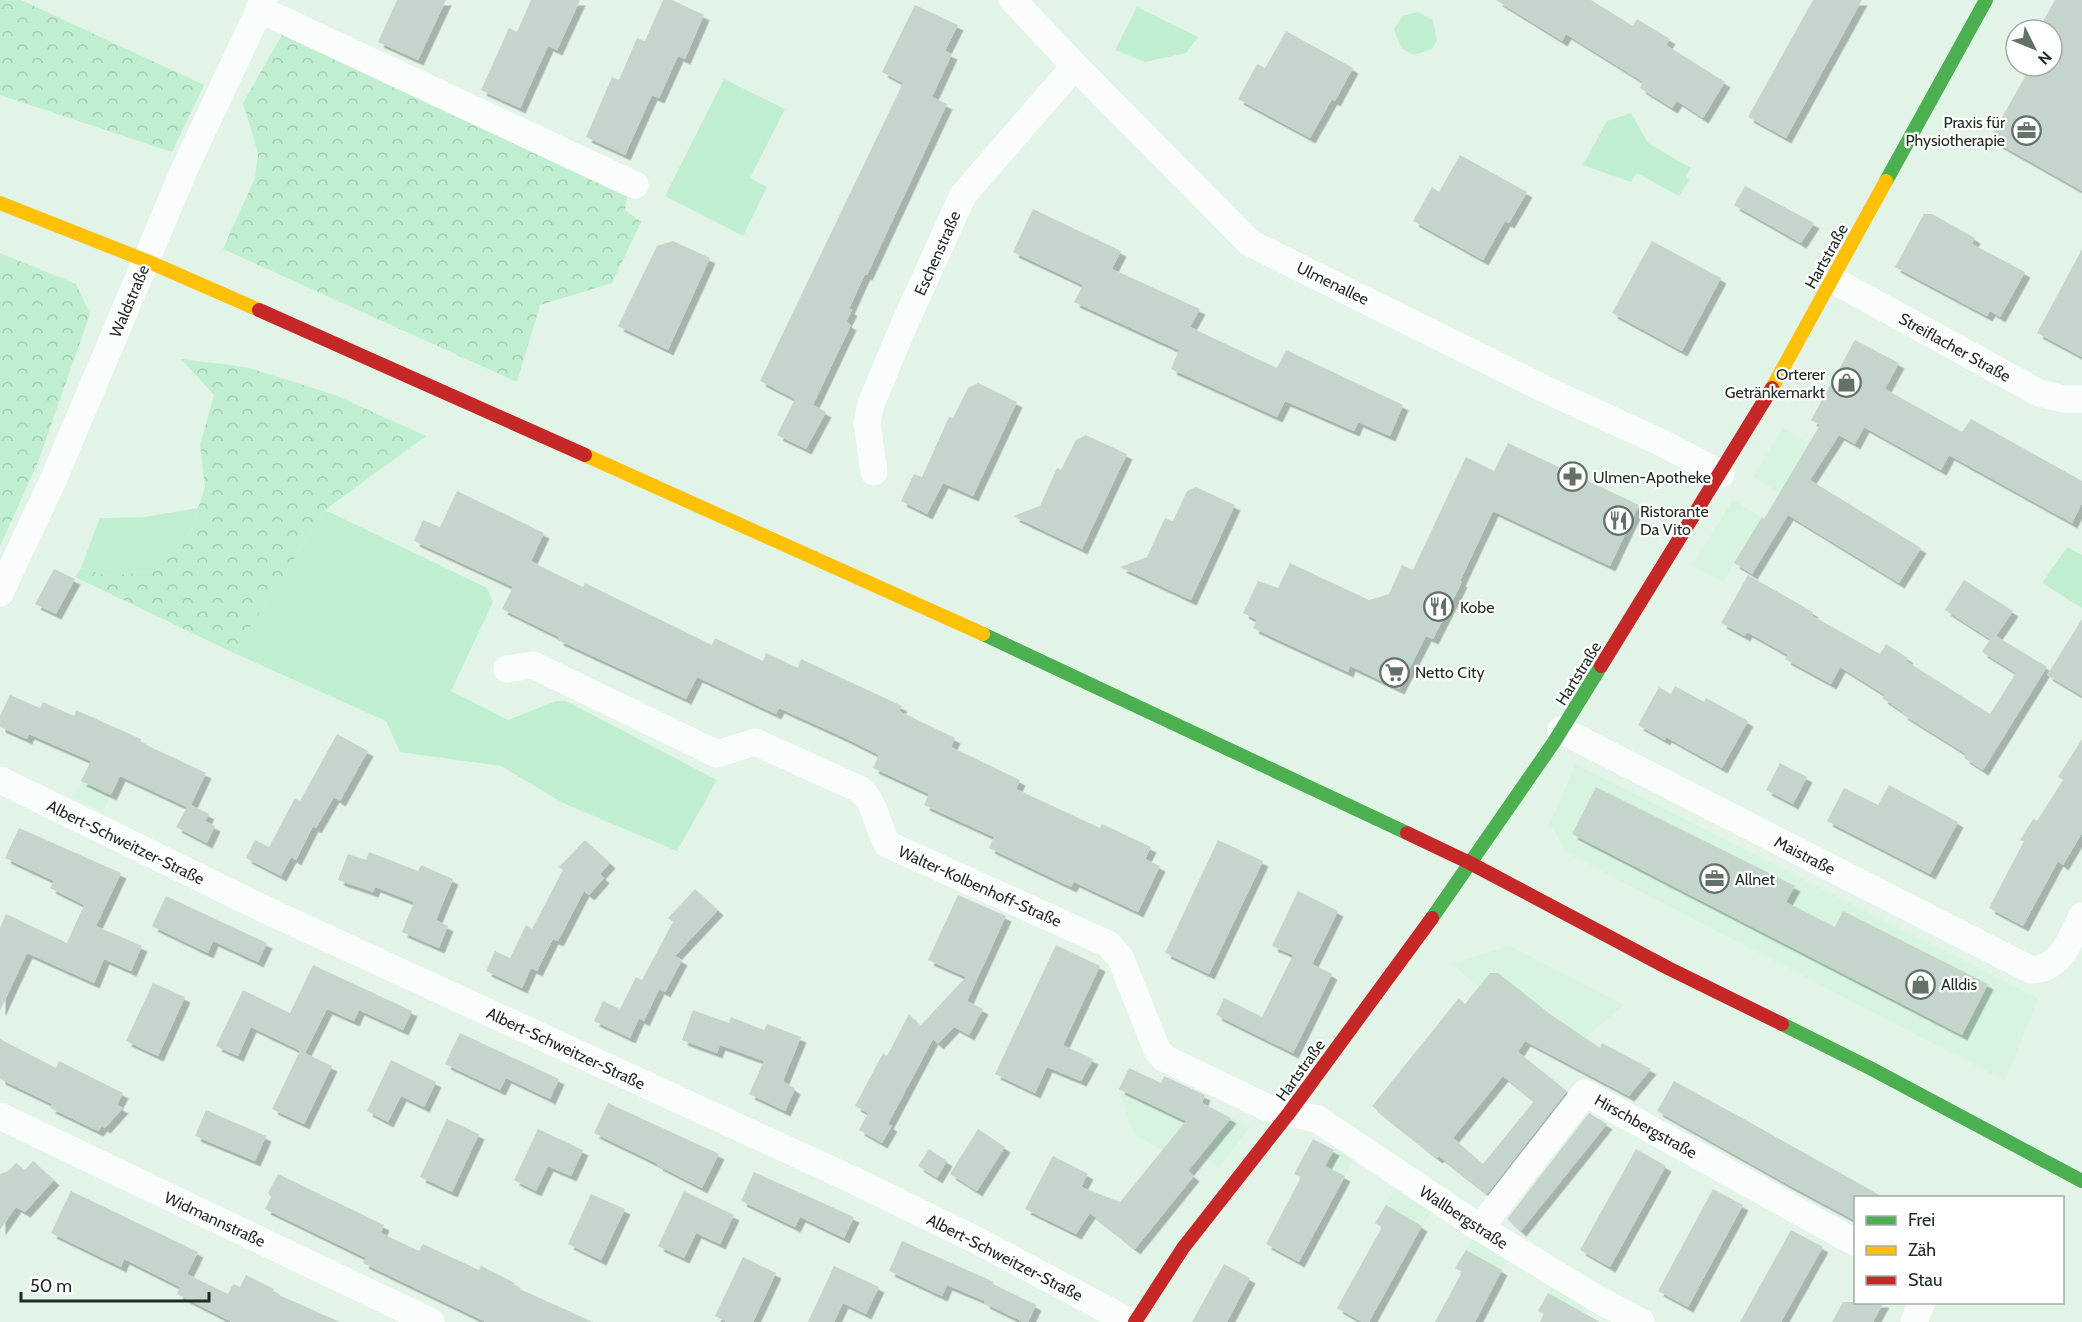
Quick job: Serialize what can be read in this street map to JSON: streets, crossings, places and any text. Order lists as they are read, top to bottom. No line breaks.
{"streets":{"main road":["Hartstraße"],"street":["Eschenstraße","Ulmenallee","Waldstraße","Streiflacher Straße","Albert-Schweitzer-Straße","Maistraße","Walter-Kolbenhoff-Straße","Hirschbergstraße","Wallbergstraße","Widmannstraße"]},"crossings":[["Eschenstraße","Ulmenallee"],["Hartstraße","Ulmenallee"],["Hartstraße","Streiflacher Straße"],["Hartstraße","Maistraße"],["Hartstraße","Walter-Kolbenhoff-Straße"],["Hartstraße","Wallbergstraße"],["Walter-Kolbenhoff-Straße","Wallbergstraße"],["Hirschbergstraße","Wallbergstraße"]],"places":{"office":["Praxis für Physiotherapie","Allnet"],"shop":["Orterer Getränkemarkt","Alldis"],"pharmacy":["Ulmen-Apotheke"],"restaurant":["Ristorante Da Vito","Kobe"],"supermarket":["Netto City"]},"legend":["Frei","Zäh","Stau"],"scale_bar":"50 m","north":"bottom right"}
